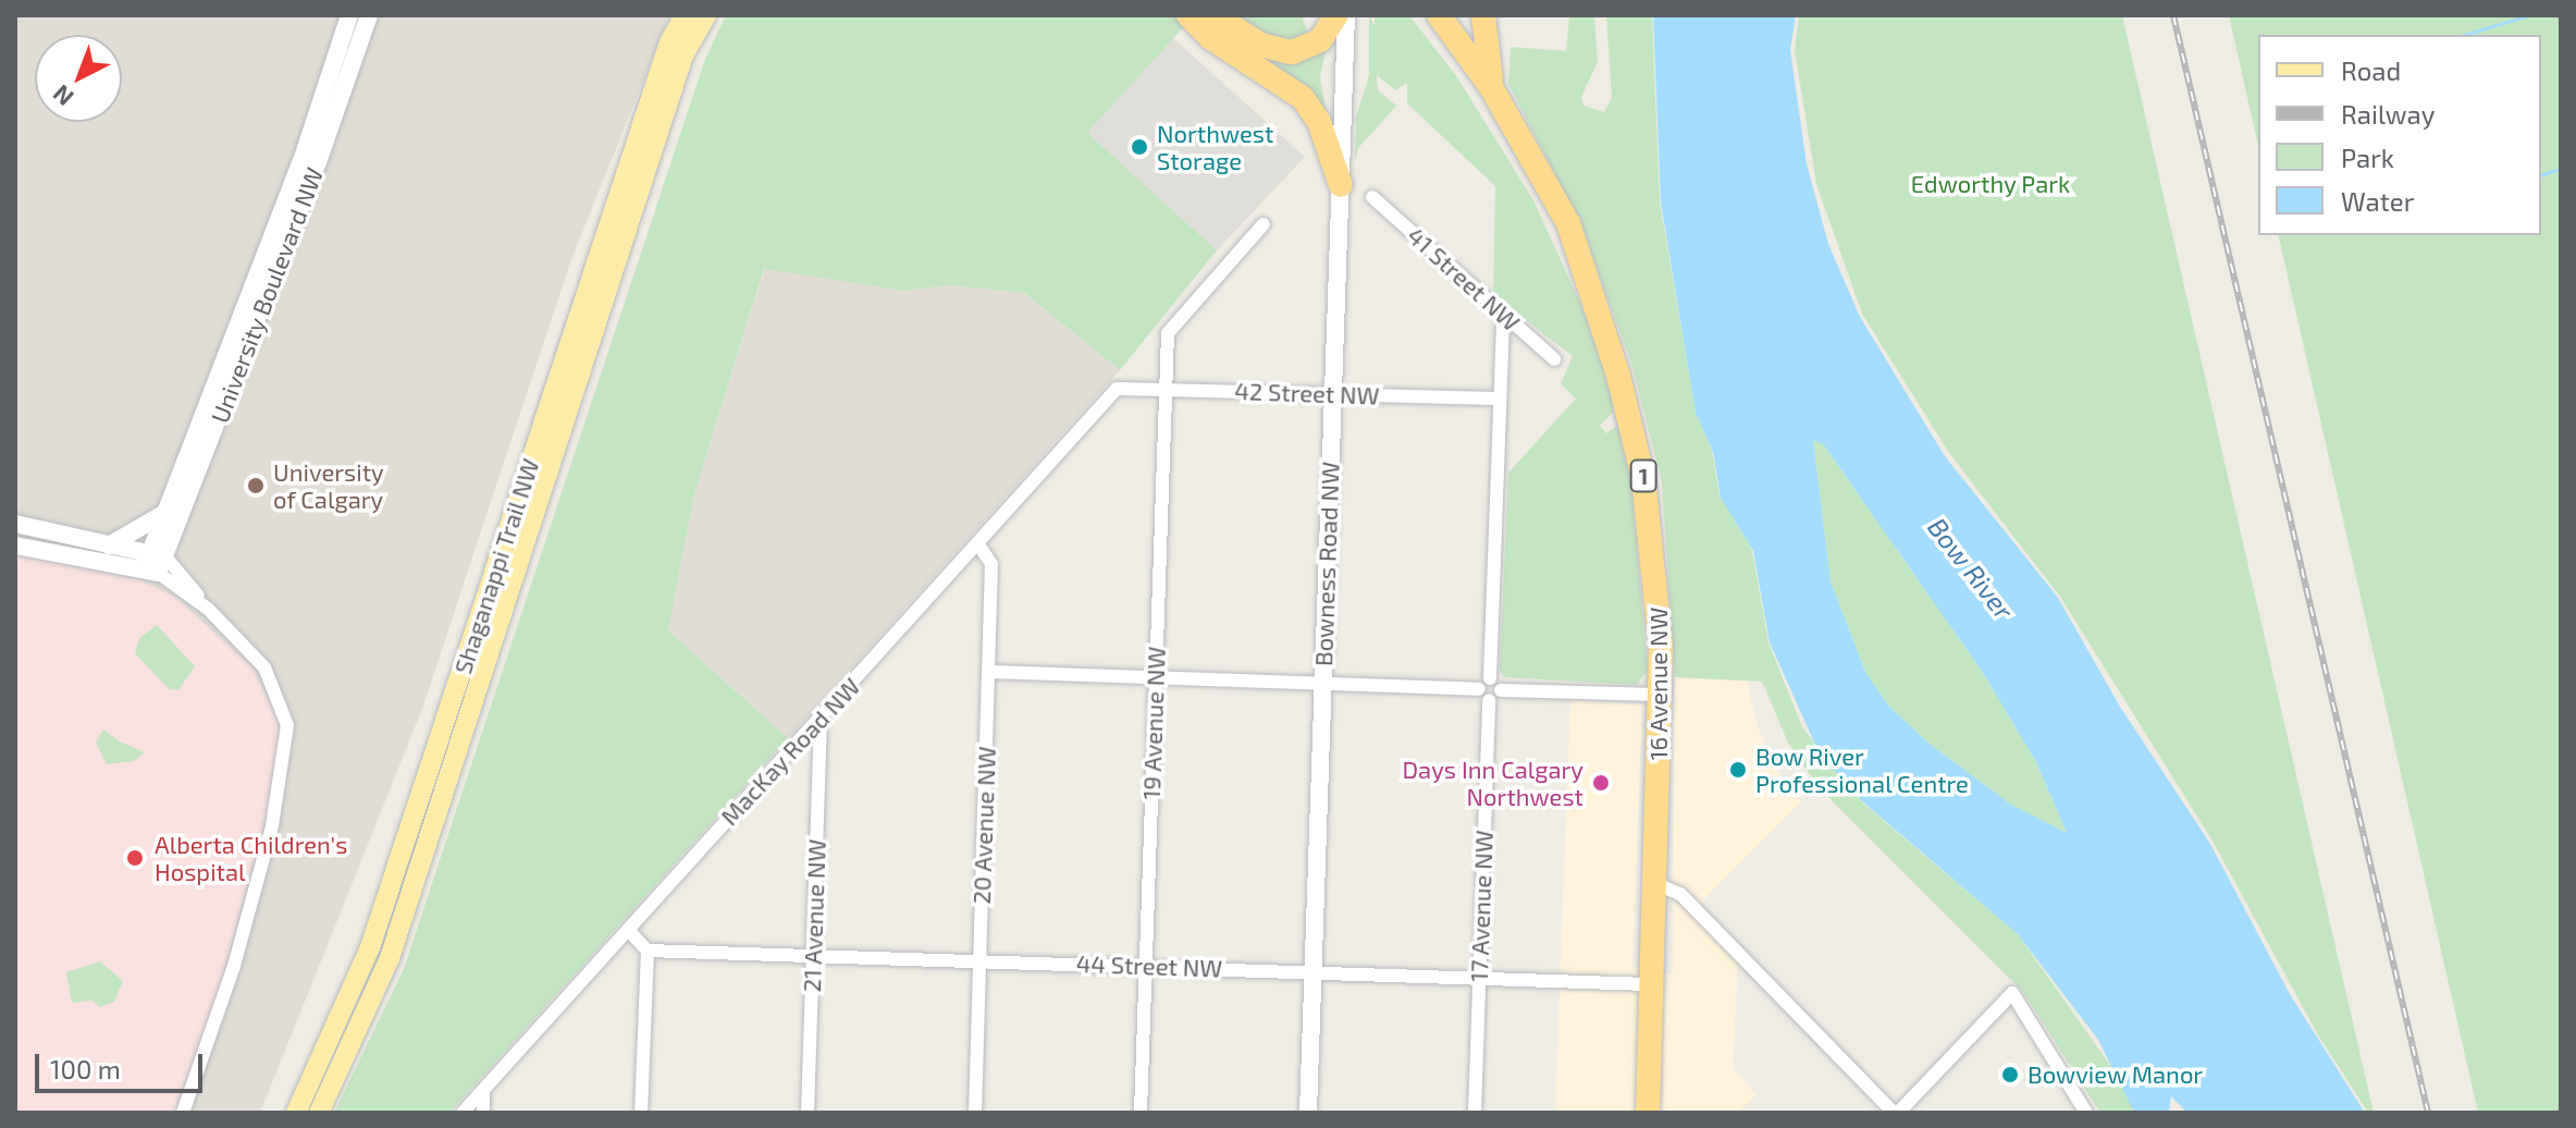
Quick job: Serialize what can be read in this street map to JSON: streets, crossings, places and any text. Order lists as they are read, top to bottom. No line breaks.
{"streets":{"highway":["1","16 Avenue NW"],"main road":["Shaganappi Trail NW"],"street":["41 Street NW","University Boulevard NW","42 Street NW","Bowness Road NW","19 Avenue NW","MacKay Road NW","20 Avenue NW","17 Avenue NW","21 Avenue NW","44 Street NW"]},"crossings":[["42 Street NW","Bowness Road NW"],["42 Street NW","19 Avenue NW"],["42 Street NW","MacKay Road NW"],["Bowness Road NW","44 Street NW"],["16 Avenue NW","44 Street NW"],["19 Avenue NW","44 Street NW"],["MacKay Road NW","20 Avenue NW"],["MacKay Road NW","21 Avenue NW"],["20 Avenue NW","44 Street NW"],["17 Avenue NW","44 Street NW"],["21 Avenue NW","44 Street NW"]],"water":["Bow River"],"parks":["Edworthy Park"],"places":["Northwest Storage","University of Calgary","Bow River Professional Centre","Days Inn Calgary Northwest","Alberta Children's Hospital","Bowview Manor"],"legend":["Road","Railway","Park","Water"],"scale_bar":"100 m","north":"bottom left"}
